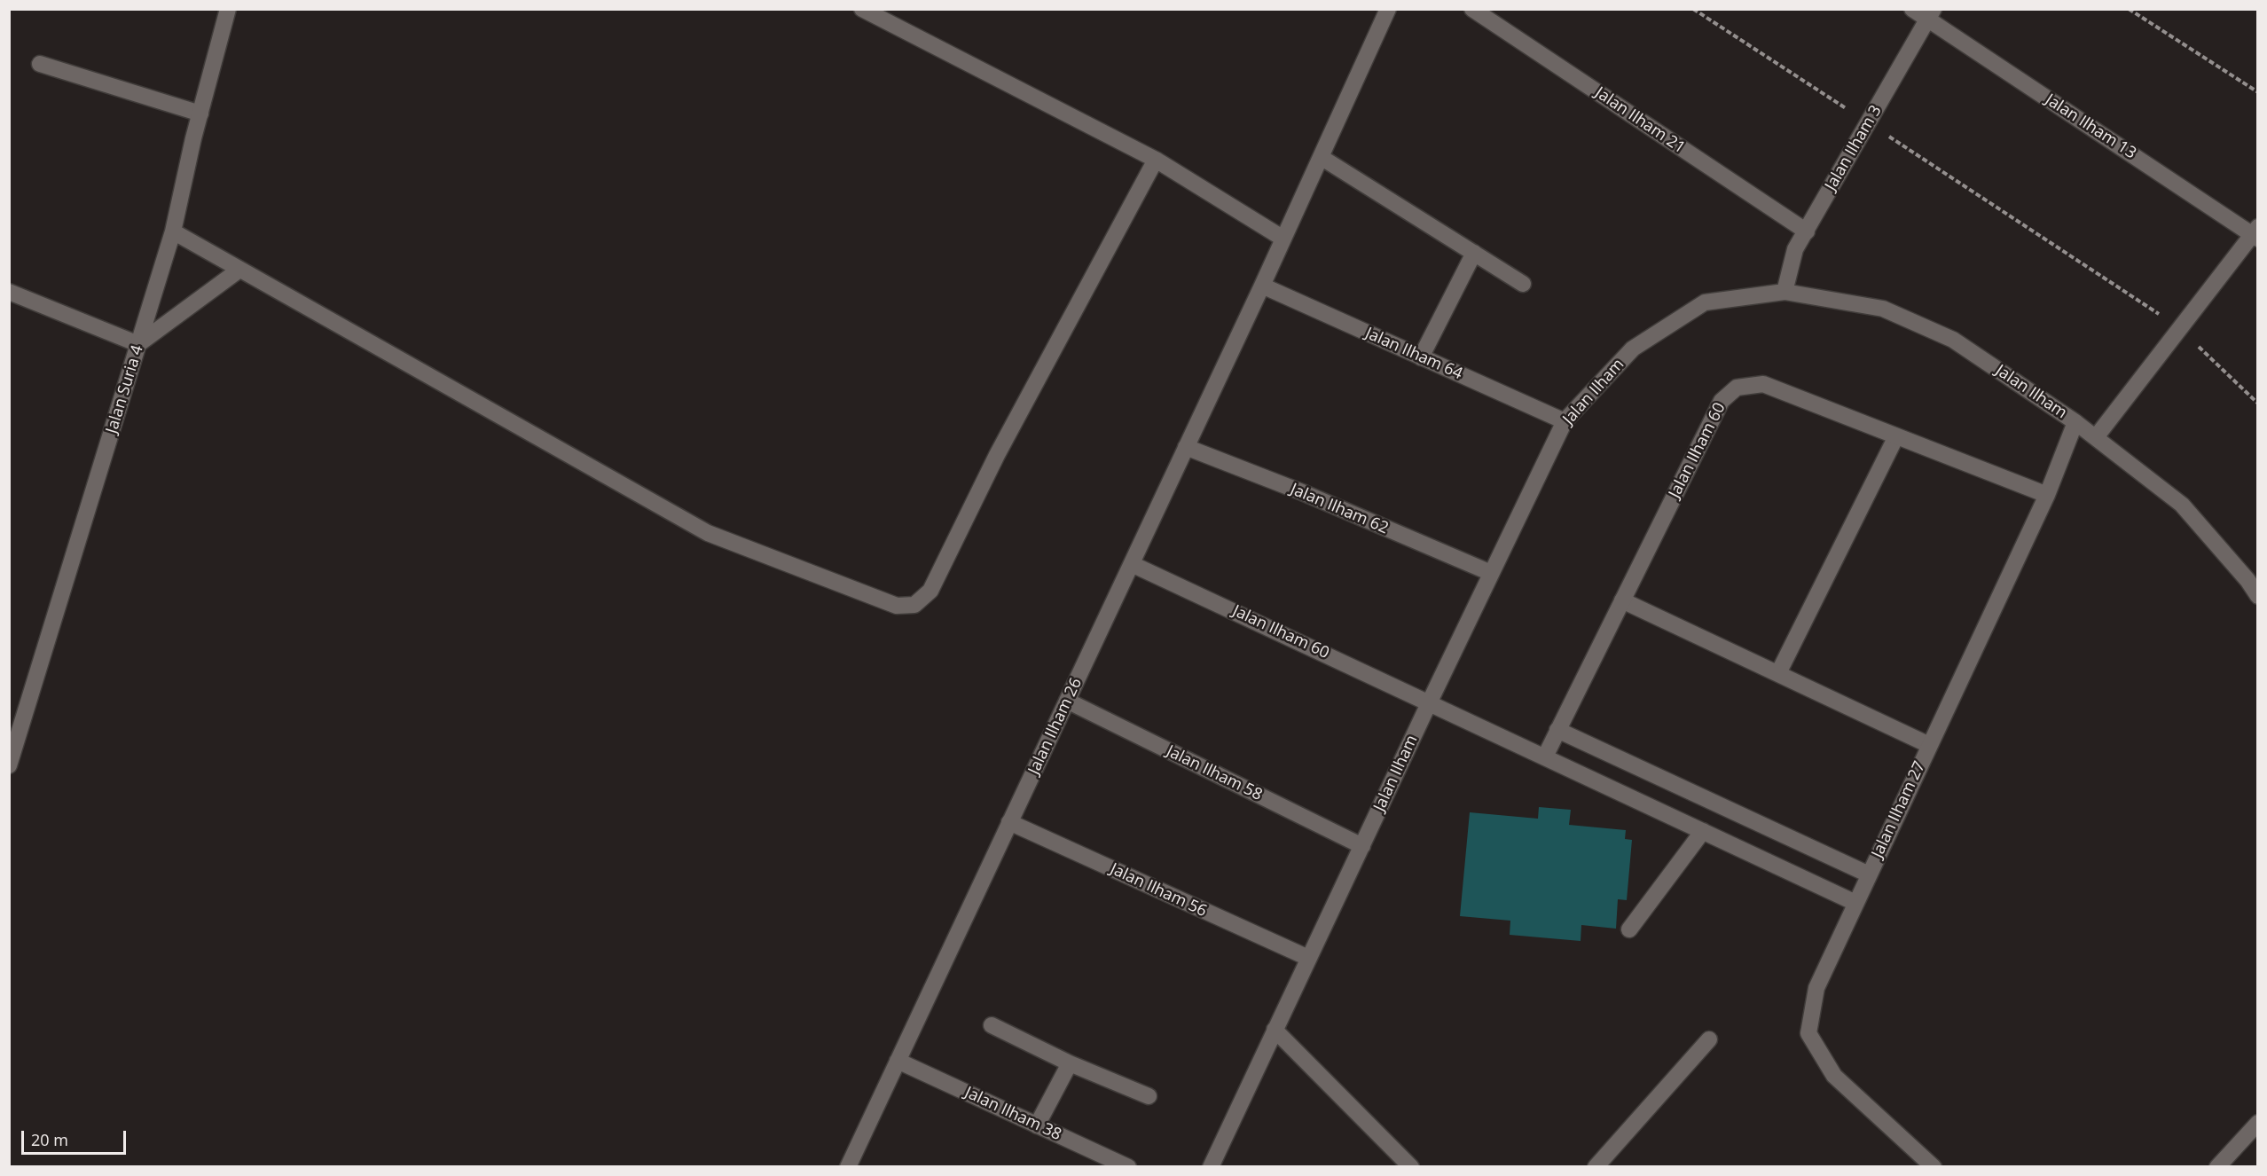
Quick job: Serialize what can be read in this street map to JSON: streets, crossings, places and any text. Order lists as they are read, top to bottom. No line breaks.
{"streets":{"street":["Jalan Ilham 21","Jalan Ilham 13","Jalan Ilham 3","Jalan Ilham 64","Jalan Suria 4","Jalan Ilham","Jalan Ilham 60","Jalan Ilham 62","Jalan Ilham 26","Jalan Ilham 58","Jalan Ilham 27","Jalan Ilham 56","Jalan Ilham 38"]},"crossings":[["Jalan Ilham 21","Jalan Ilham 3"],["Jalan Ilham 13","Jalan Ilham 3"],["Jalan Ilham 3","Jalan Ilham"],["Jalan Ilham 64","Jalan Ilham"],["Jalan Ilham 64","Jalan Ilham 26"],["Jalan Ilham","Jalan Ilham 60"],["Jalan Ilham","Jalan Ilham 62"],["Jalan Ilham","Jalan Ilham 58"],["Jalan Ilham","Jalan Ilham 27"],["Jalan Ilham","Jalan Ilham 56"],["Jalan Ilham 60","Jalan Ilham 26"],["Jalan Ilham 60","Jalan Ilham 27"],["Jalan Ilham 62","Jalan Ilham 26"],["Jalan Ilham 26","Jalan Ilham 58"],["Jalan Ilham 26","Jalan Ilham 56"],["Jalan Ilham 26","Jalan Ilham 38"]],"scale_bar":"20 m"}
